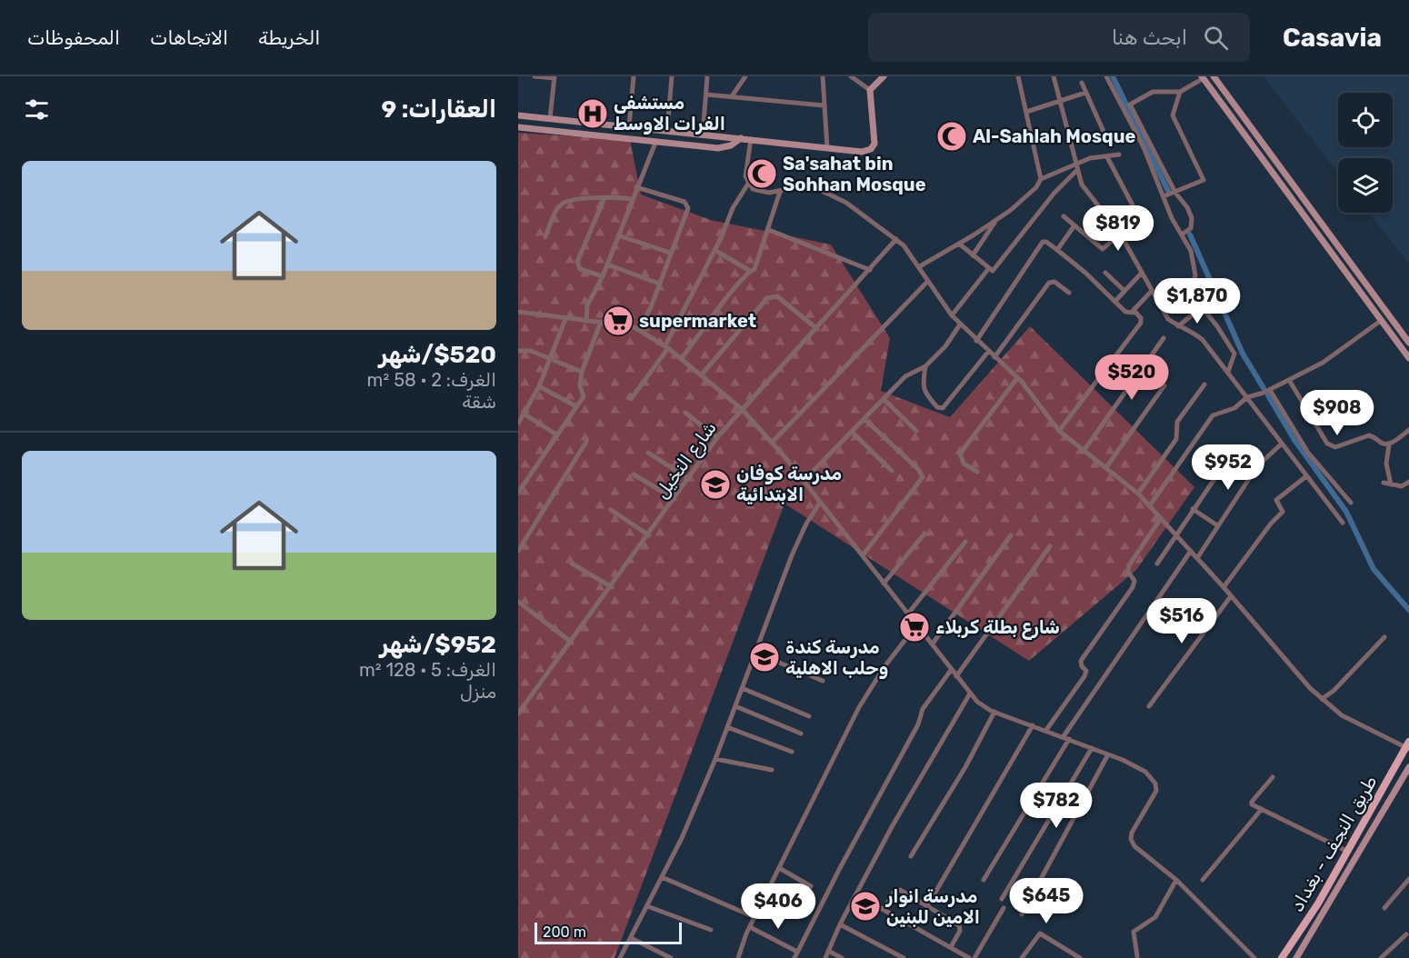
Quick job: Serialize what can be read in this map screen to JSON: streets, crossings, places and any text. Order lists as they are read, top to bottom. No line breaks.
{"streets":{"main road":["طريق النجف - بغداد"],"street":["شارع النخيل"]},"places":{"hospital":["مستشفى الفرات الاوسط"],"mosque":["Al-Sahlah Mosque","Sa'sahat bin Sohhan Mosque"],"supermarket":["supermarket","شارع بطلة كربلاء"],"school or university":["مدرسة كوفان الابتدائية","مدرسة كندة وحلب الاهلية","مدرسة انوار الامين للبنين"]},"scale_bar":"200 m","page":{"header":"Casavia","search":"ابحث هنا","nav":["الخريطة","الاتجاهات","المحفوظات"],"heading":"العقارات: 9","list":[{"name":"$520/شهر","note":"الغرف: 2 · 58 m² · شقة"},{"name":"$952/شهر","note":"الغرف: 5 · 128 m² · منزل"}],"price":["$819","$1,870","$520","$908","$952","$516","$782","$645","$406"],"scale":"200 m"}}
